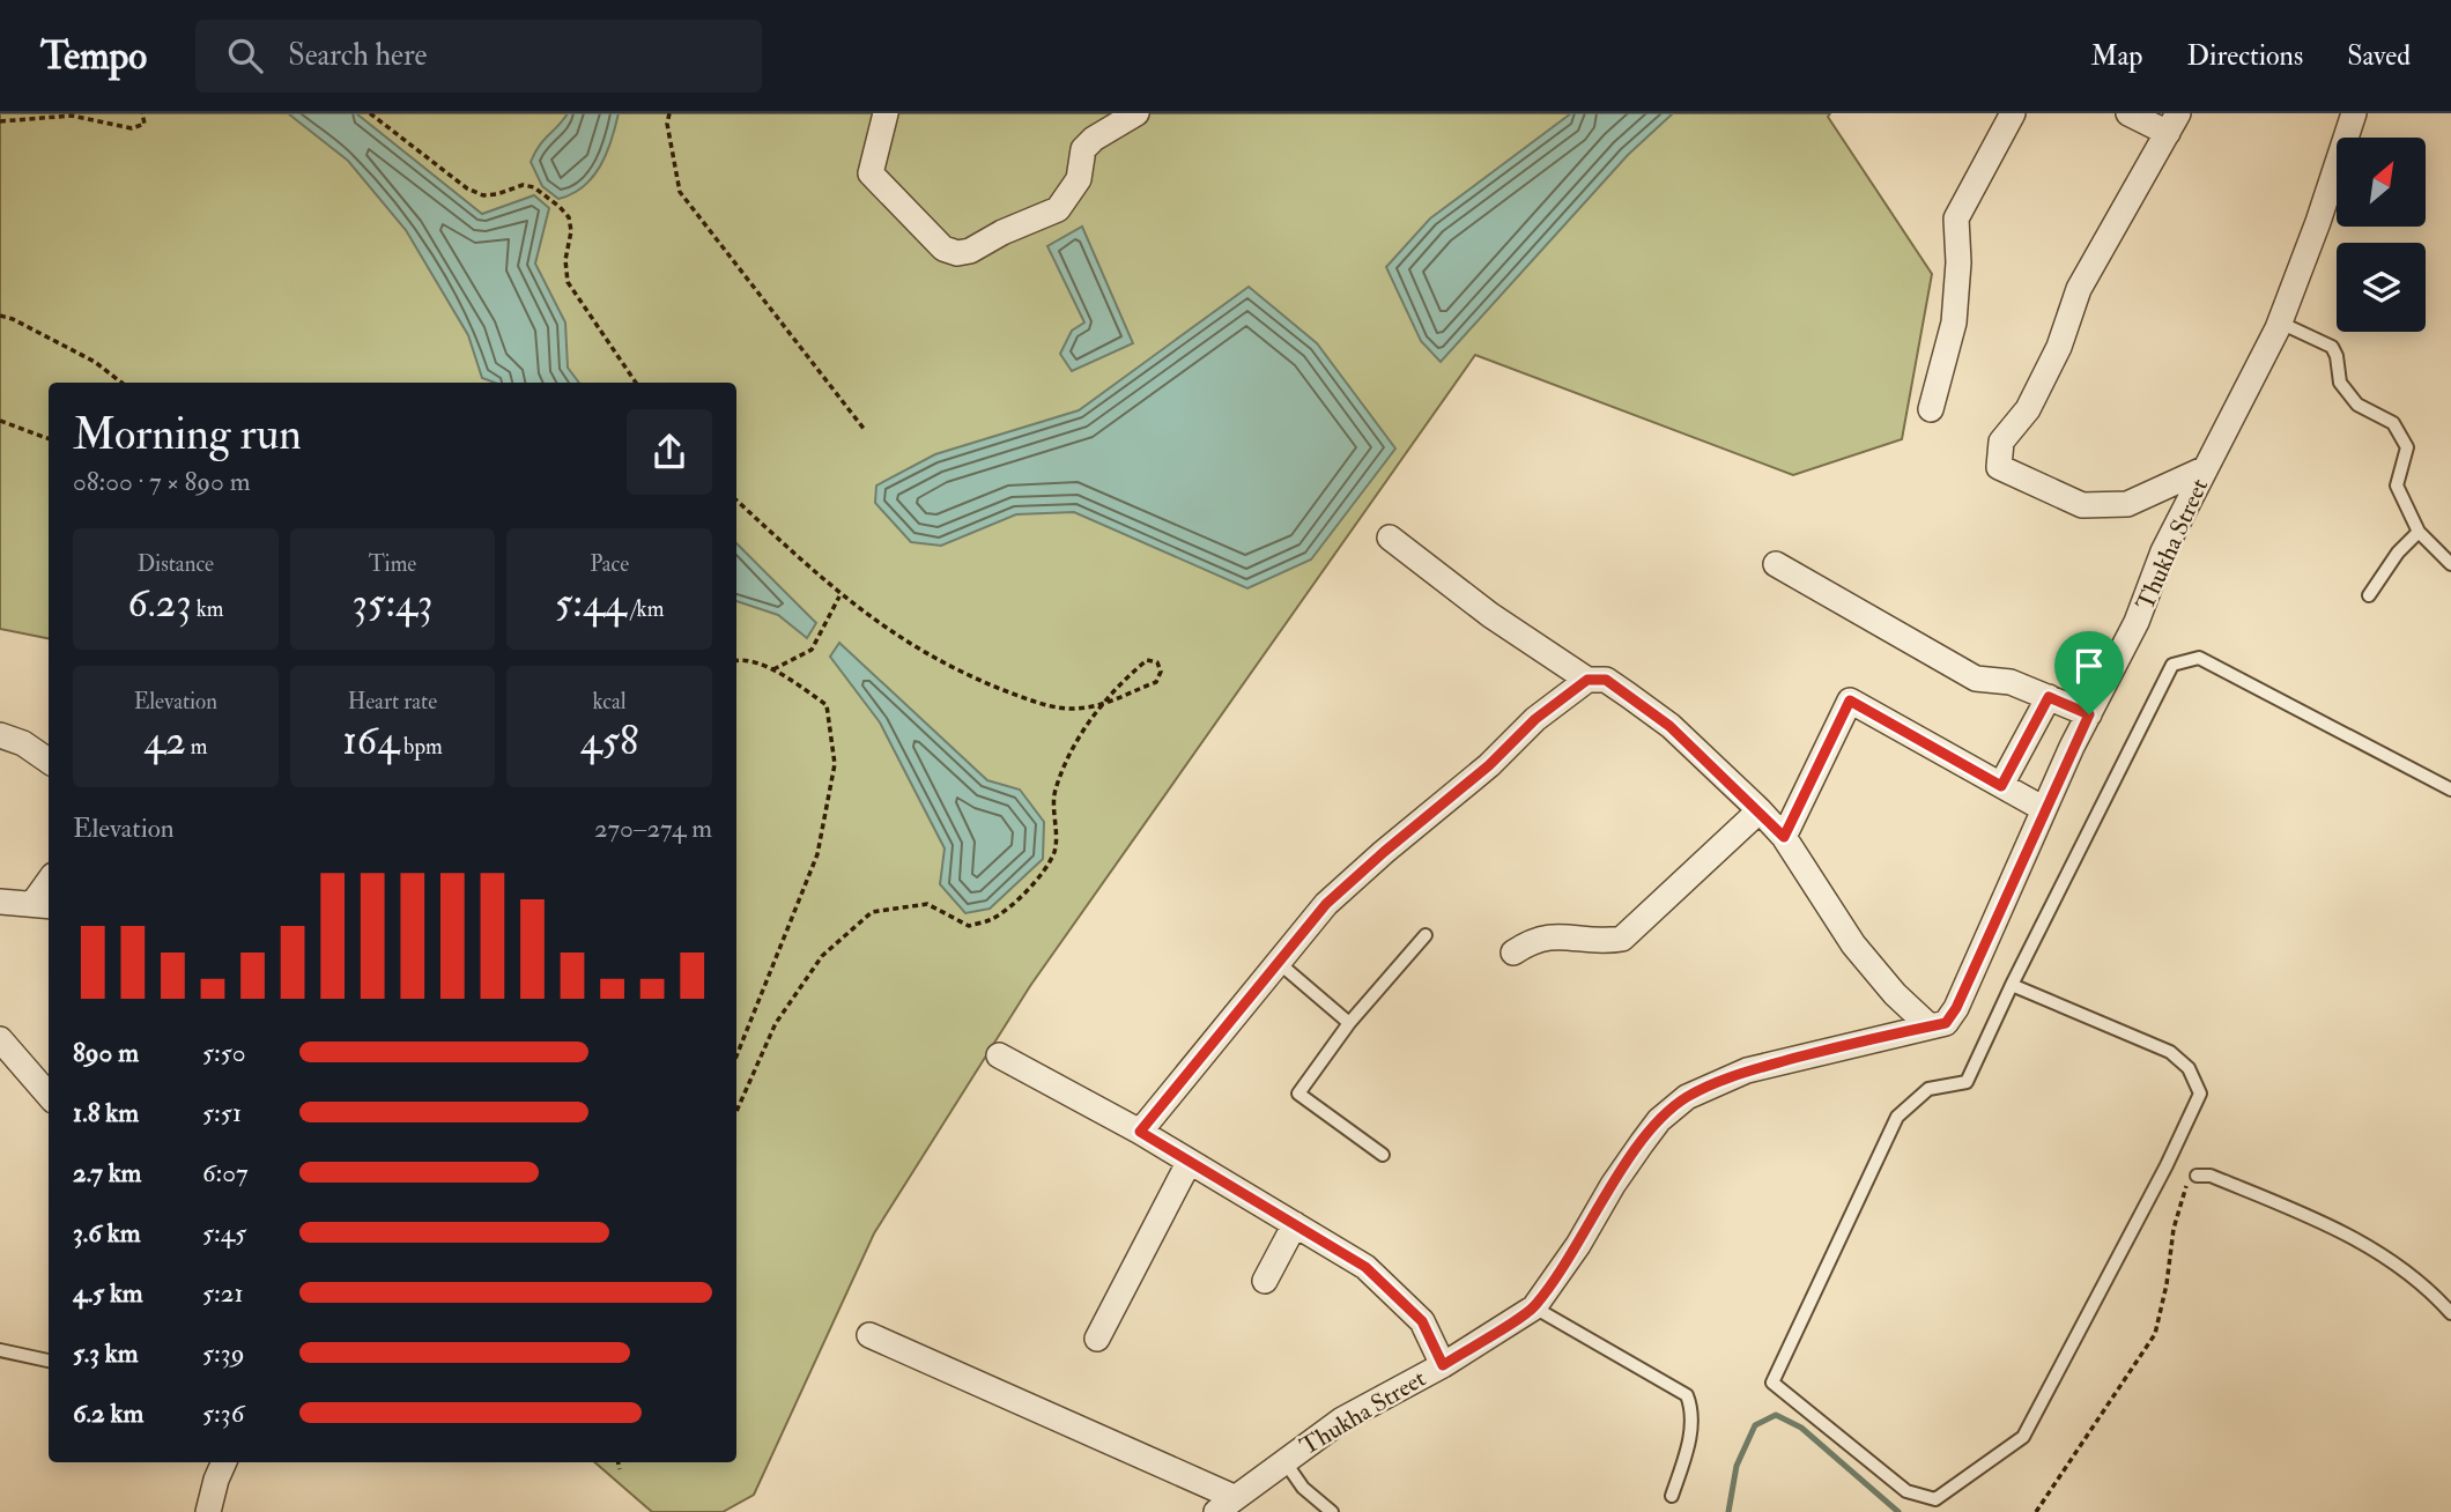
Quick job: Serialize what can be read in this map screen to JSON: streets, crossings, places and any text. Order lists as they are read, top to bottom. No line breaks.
{"streets":{"street":["Thukha Street"]},"north":"top right","page":{"header":"Tempo","search":"Search here","nav":["Map","Directions","Saved"],"heading":["Morning run","08:00 · 7 × 890 m"],"stats":[["Distance","6.23 km"],["Time","35:43"],["Pace","5:44 /km"],["Elevation","42 m"],["Heart rate","164 bpm"],["kcal","458"]],"chart":["Elevation","270–274 m"],"list":[{"name":"890 m","note":"5:50"},{"name":"1.8 km","note":"5:51"},{"name":"2.7 km","note":"6:07"},{"name":"3.6 km","note":"5:45"},{"name":"4.5 km","note":"5:21"},{"name":"5.3 km","note":"5:39"},{"name":"6.2 km","note":"5:36"}]}}
